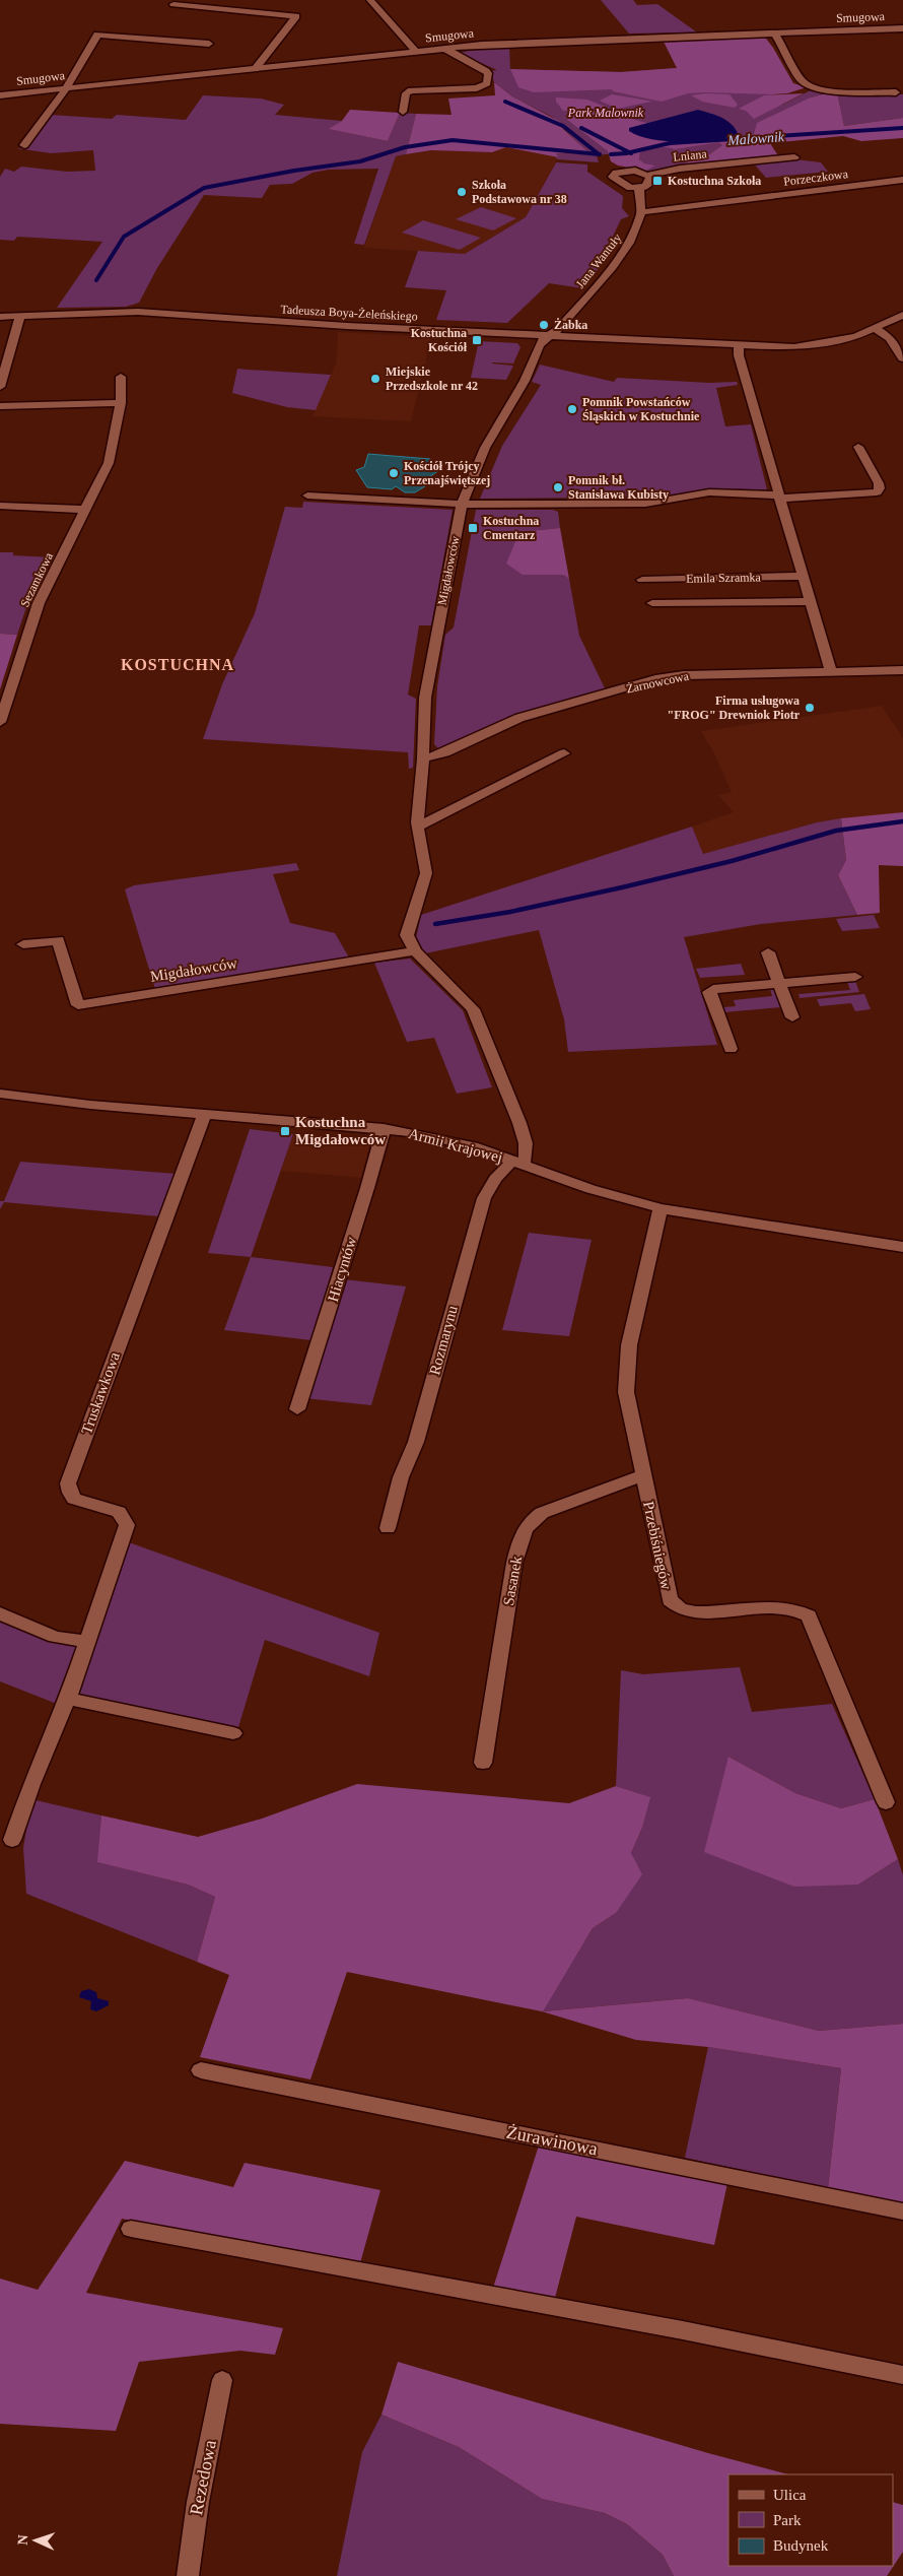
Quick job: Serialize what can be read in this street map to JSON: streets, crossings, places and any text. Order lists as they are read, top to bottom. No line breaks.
{"streets":{"street":["Smugowa","Lniana","Porzeczkowa","Jana Wantuły","Tadeusza Boya-Żeleńskiego","Migdałowców","Emila Szramka","Sezamkowa","Żarnowcowa","Armii Krajowej","Hiacyntów","Rozmarynu","Truskawkowa","Przebiśniegów","Sasanek","Żurawinowa","Rezedowa"]},"crossings":[["Porzeczkowa","Jana Wantuły"],["Jana Wantuły","Tadeusza Boya-Żeleńskiego"],["Jana Wantuły","Migdałowców"],["Tadeusza Boya-Żeleńskiego","Migdałowców"],["Migdałowców","Żarnowcowa"],["Armii Krajowej","Hiacyntów"],["Armii Krajowej","Rozmarynu"],["Armii Krajowej","Truskawkowa"],["Armii Krajowej","Przebiśniegów"],["Przebiśniegów","Sasanek"]],"districts":["KOSTUCHNA"],"water":["Malownik"],"parks":["Park Malownik"],"places":{"transit":["Kostuchna Szkoła","Kostuchna Kościół","Kostuchna Cmentarz","Kostuchna Migdałowców"],"other":["Szkoła Podstawowa nr 38","Żabka","Miejskie Przedszkole nr 42","Pomnik Powstańców Śląskich w Kostuchnie","Kościół Trójcy Przenajświętszej","Pomnik bł. Stanisława Kubisty","Firma usługowa \"FROG\" Drewniok Piotr"]},"legend":["Ulica","Park","Budynek"],"north":"left"}
